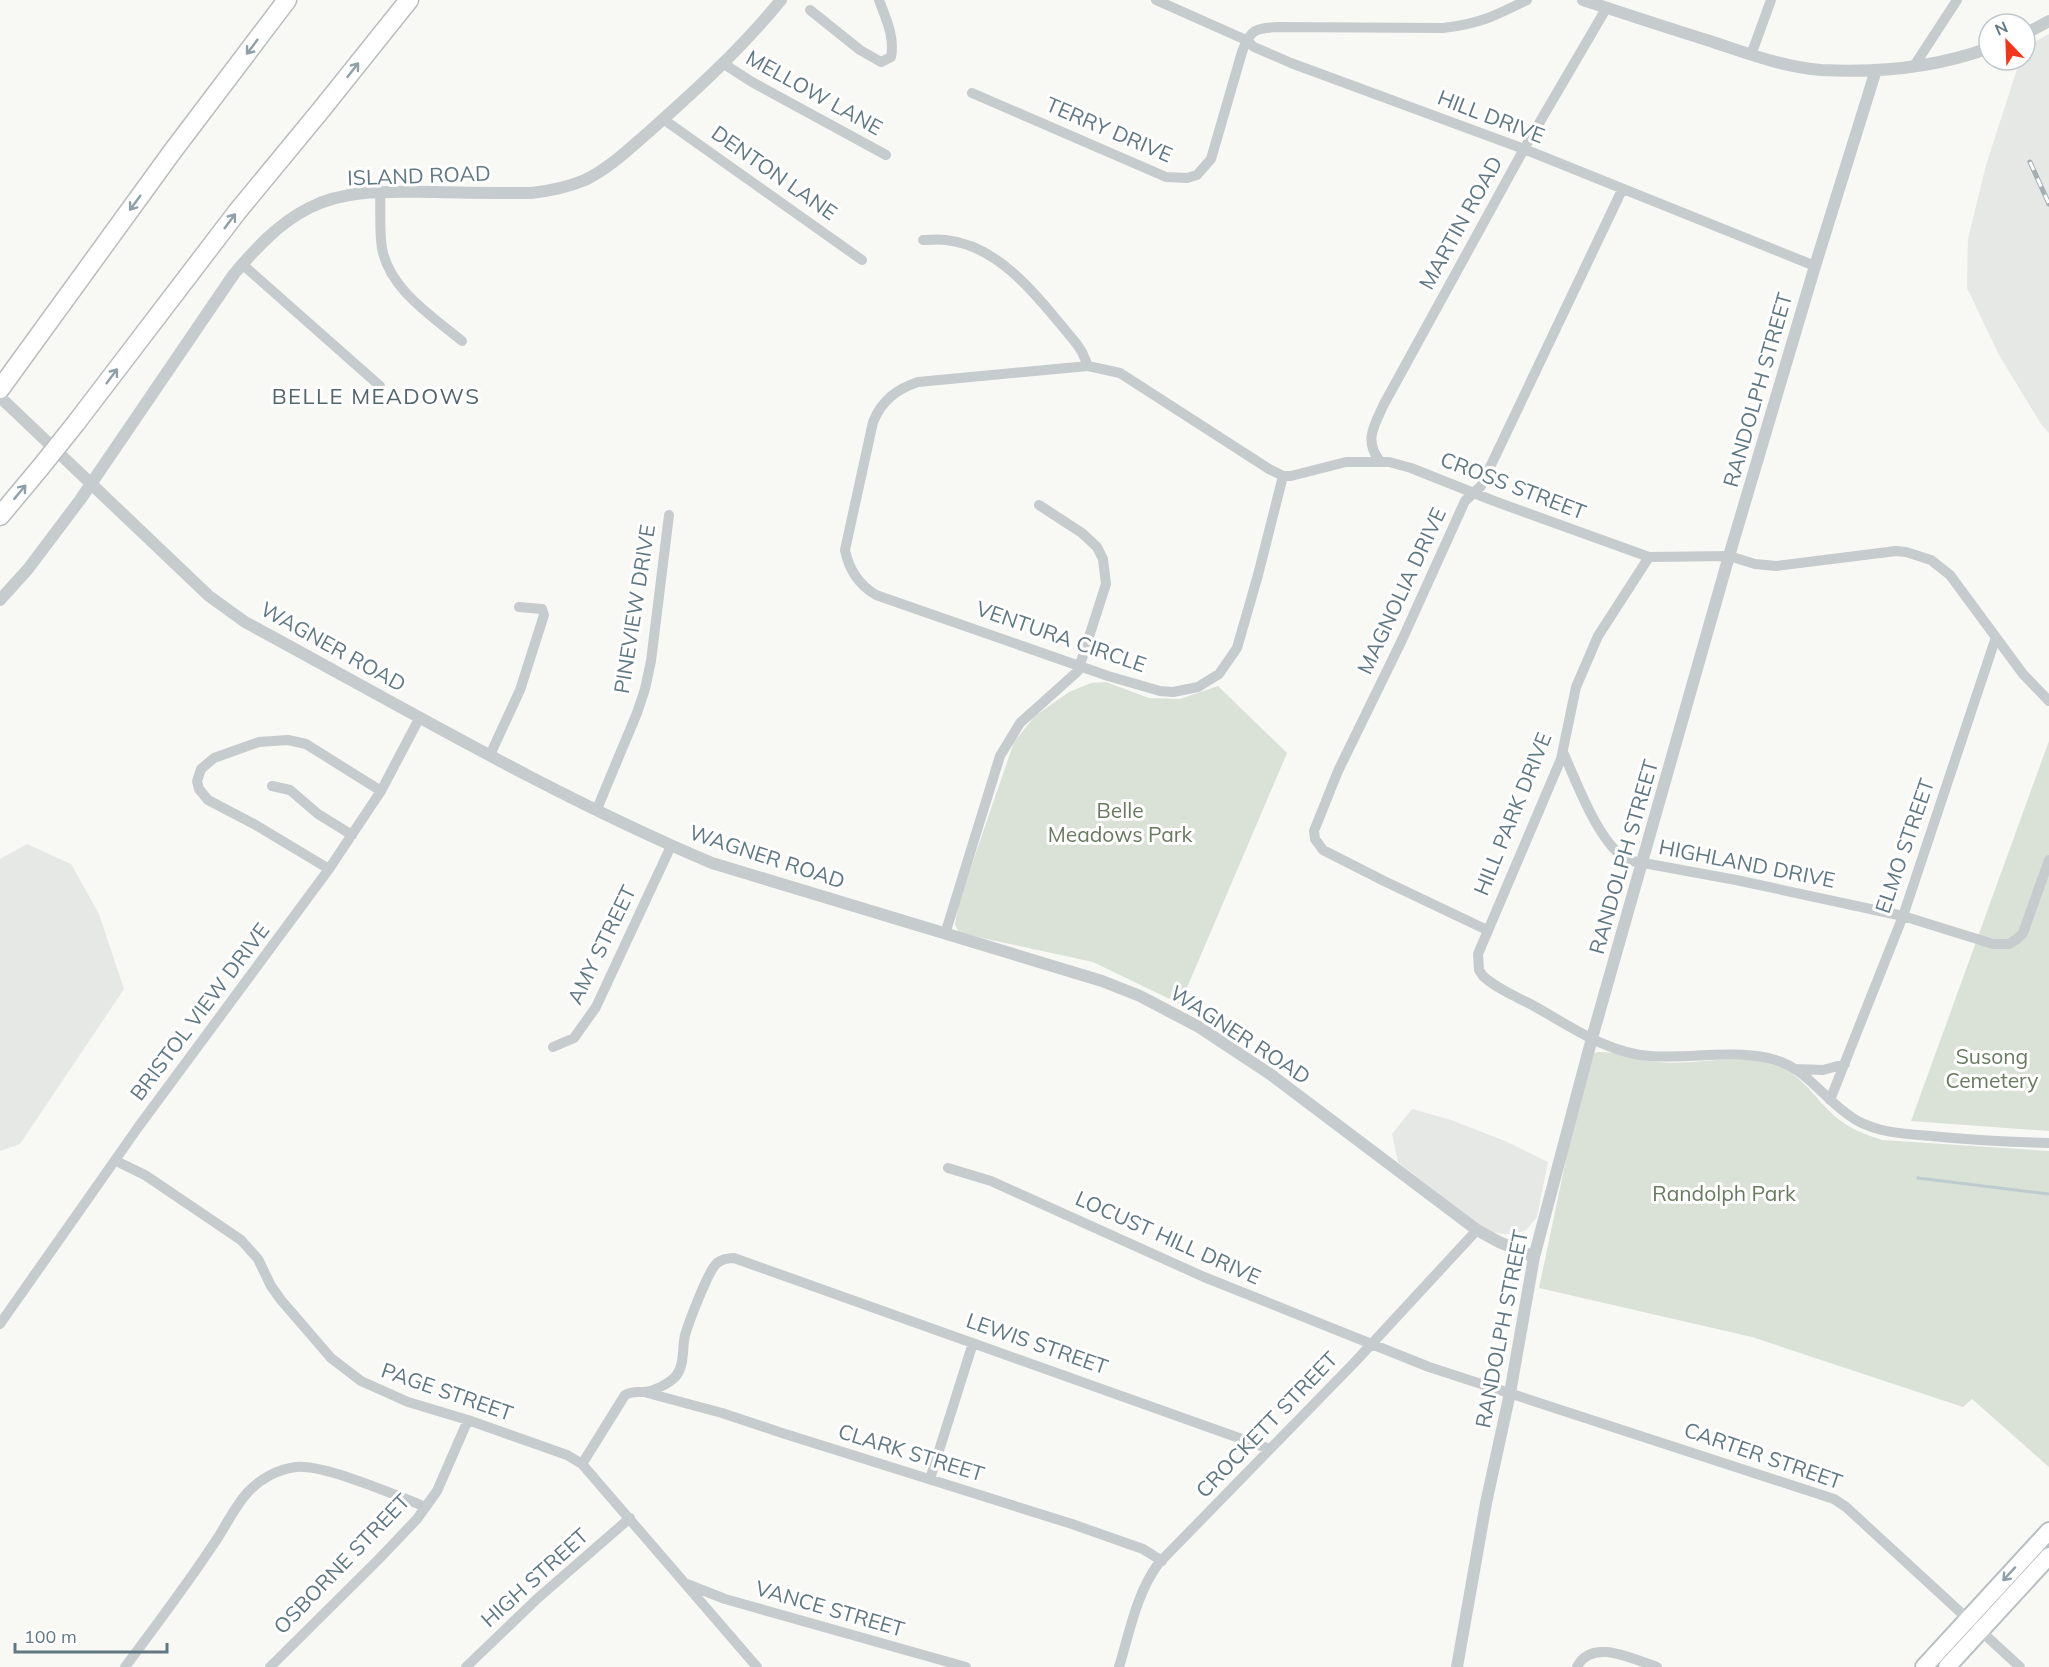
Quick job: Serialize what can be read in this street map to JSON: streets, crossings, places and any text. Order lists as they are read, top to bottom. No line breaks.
{"streets":{"street":["MELLOW LANE","HILL DRIVE","TERRY DRIVE","DENTON LANE","ISLAND ROAD","MARTIN ROAD","RANDOLPH STREET","CROSS STREET","MAGNOLIA DRIVE","PINEVIEW DRIVE","VENTURA CIRCLE","WAGNER ROAD","HILL PARK DRIVE","ELMO STREET","HIGHLAND DRIVE","AMY STREET","BRISTOL VIEW DRIVE","LOCUST HILL DRIVE","LEWIS STREET","PAGE STREET","CROCKETT STREET","CLARK STREET","CARTER STREET","OSBORNE STREET","HIGH STREET","VANCE STREET"]},"crossings":[["MELLOW LANE","ISLAND ROAD"],["HILL DRIVE","TERRY DRIVE"],["HILL DRIVE","MARTIN ROAD"],["HILL DRIVE","RANDOLPH STREET"],["HILL DRIVE","MAGNOLIA DRIVE"],["DENTON LANE","ISLAND ROAD"],["ISLAND ROAD","WAGNER ROAD"],["MARTIN ROAD","CROSS STREET"],["RANDOLPH STREET","CROSS STREET"],["RANDOLPH STREET","WAGNER ROAD"],["RANDOLPH STREET","HILL PARK DRIVE"],["RANDOLPH STREET","HIGHLAND DRIVE"],["RANDOLPH STREET","LOCUST HILL DRIVE"],["RANDOLPH STREET","CARTER STREET"],["CROSS STREET","MAGNOLIA DRIVE"],["CROSS STREET","VENTURA CIRCLE"],["CROSS STREET","HILL PARK DRIVE"],["CROSS STREET","ELMO STREET"],["MAGNOLIA DRIVE","HILL PARK DRIVE"],["PINEVIEW DRIVE","WAGNER ROAD"],["WAGNER ROAD","AMY STREET"],["WAGNER ROAD","BRISTOL VIEW DRIVE"],["WAGNER ROAD","CROCKETT STREET"],["HILL PARK DRIVE","HIGHLAND DRIVE"],["ELMO STREET","HIGHLAND DRIVE"],["BRISTOL VIEW DRIVE","PAGE STREET"],["LOCUST HILL DRIVE","CROCKETT STREET"],["LOCUST HILL DRIVE","CARTER STREET"],["LEWIS STREET","PAGE STREET"],["LEWIS STREET","CROCKETT STREET"],["LEWIS STREET","CLARK STREET"],["PAGE STREET","OSBORNE STREET"],["PAGE STREET","HIGH STREET"],["PAGE STREET","VANCE STREET"],["CROCKETT STREET","CLARK STREET"]],"districts":["BELLE MEADOWS"],"parks":["Belle Meadows Park","Susong Cemetery","Randolph Park"],"scale_bar":"100 m","north":"top left"}
